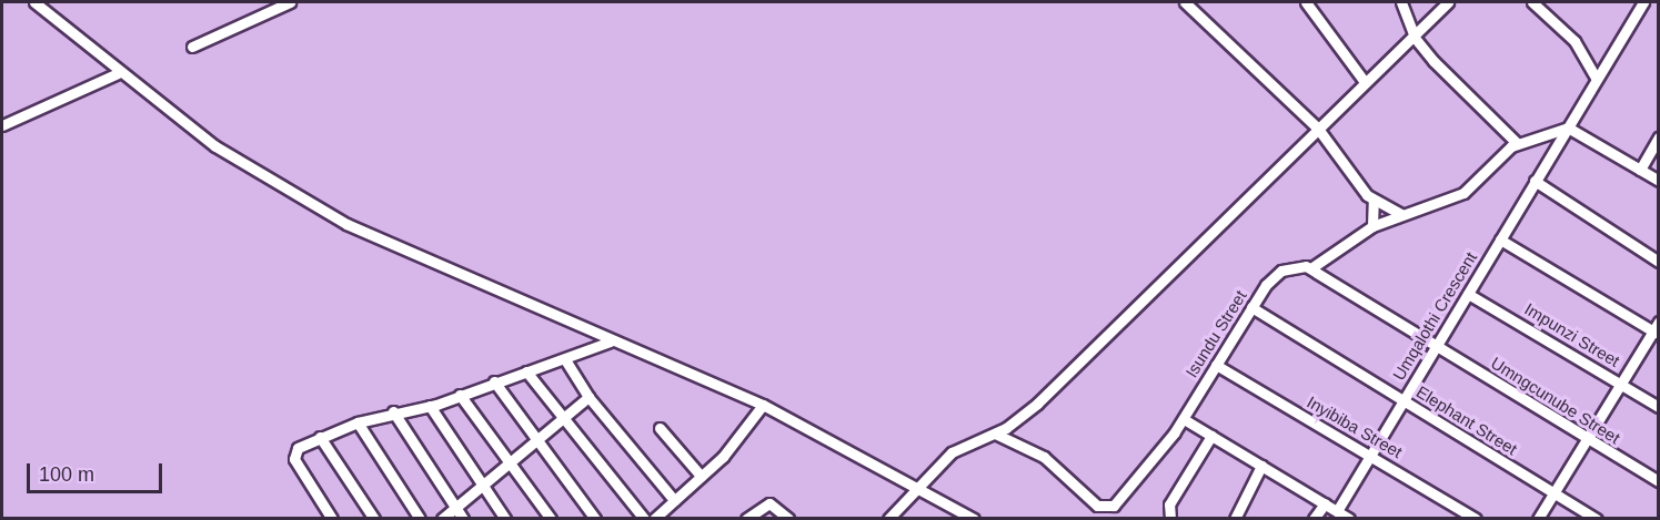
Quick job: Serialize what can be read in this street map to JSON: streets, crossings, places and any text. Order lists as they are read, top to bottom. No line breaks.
{"streets":{"street":["Umqalothi Crescent","Isundu Street","Impunzi Street","Umngcunube Street","Elephant Street","Inyibiba Street"]},"crossings":[["Umqalothi Crescent","Impunzi Street"],["Umqalothi Crescent","Umngcunube Street"],["Umqalothi Crescent","Elephant Street"],["Umqalothi Crescent","Inyibiba Street"],["Isundu Street","Elephant Street"],["Isundu Street","Inyibiba Street"]],"scale_bar":"100 m"}
